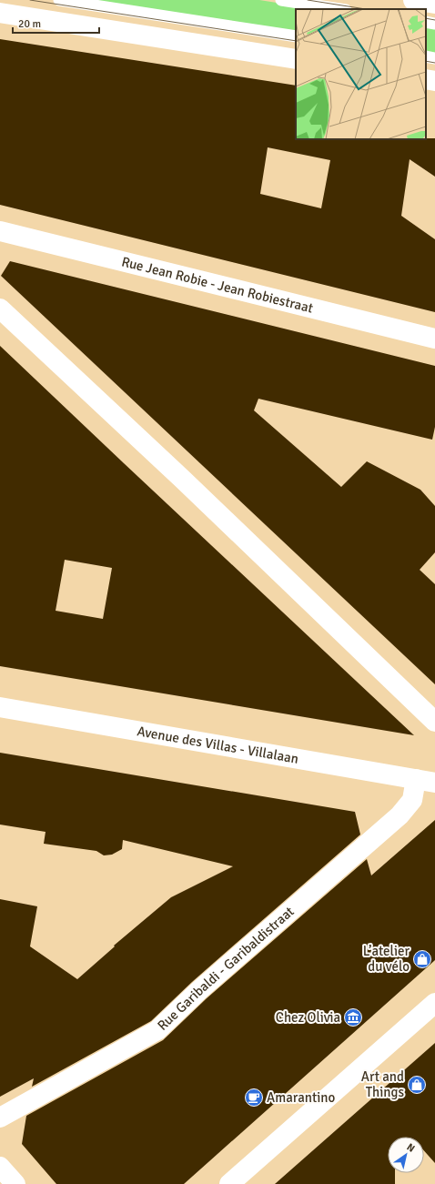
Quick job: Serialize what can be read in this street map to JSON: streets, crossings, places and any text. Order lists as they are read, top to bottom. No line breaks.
{"streets":{"street":["Rue Jean Robie - Jean Robiestraat","Avenue des Villas - Villalaan","Rue Garibaldi - Garibaldistraat"]},"crossings":[["Avenue des Villas - Villalaan","Rue Garibaldi - Garibaldistraat"]],"places":{"shop":["L’atelier du vélo","Art and Things"],"museum":["Chez Olivia"],"cafe":["Amarantino"]},"scale_bar":"20 m","north":"top right"}
